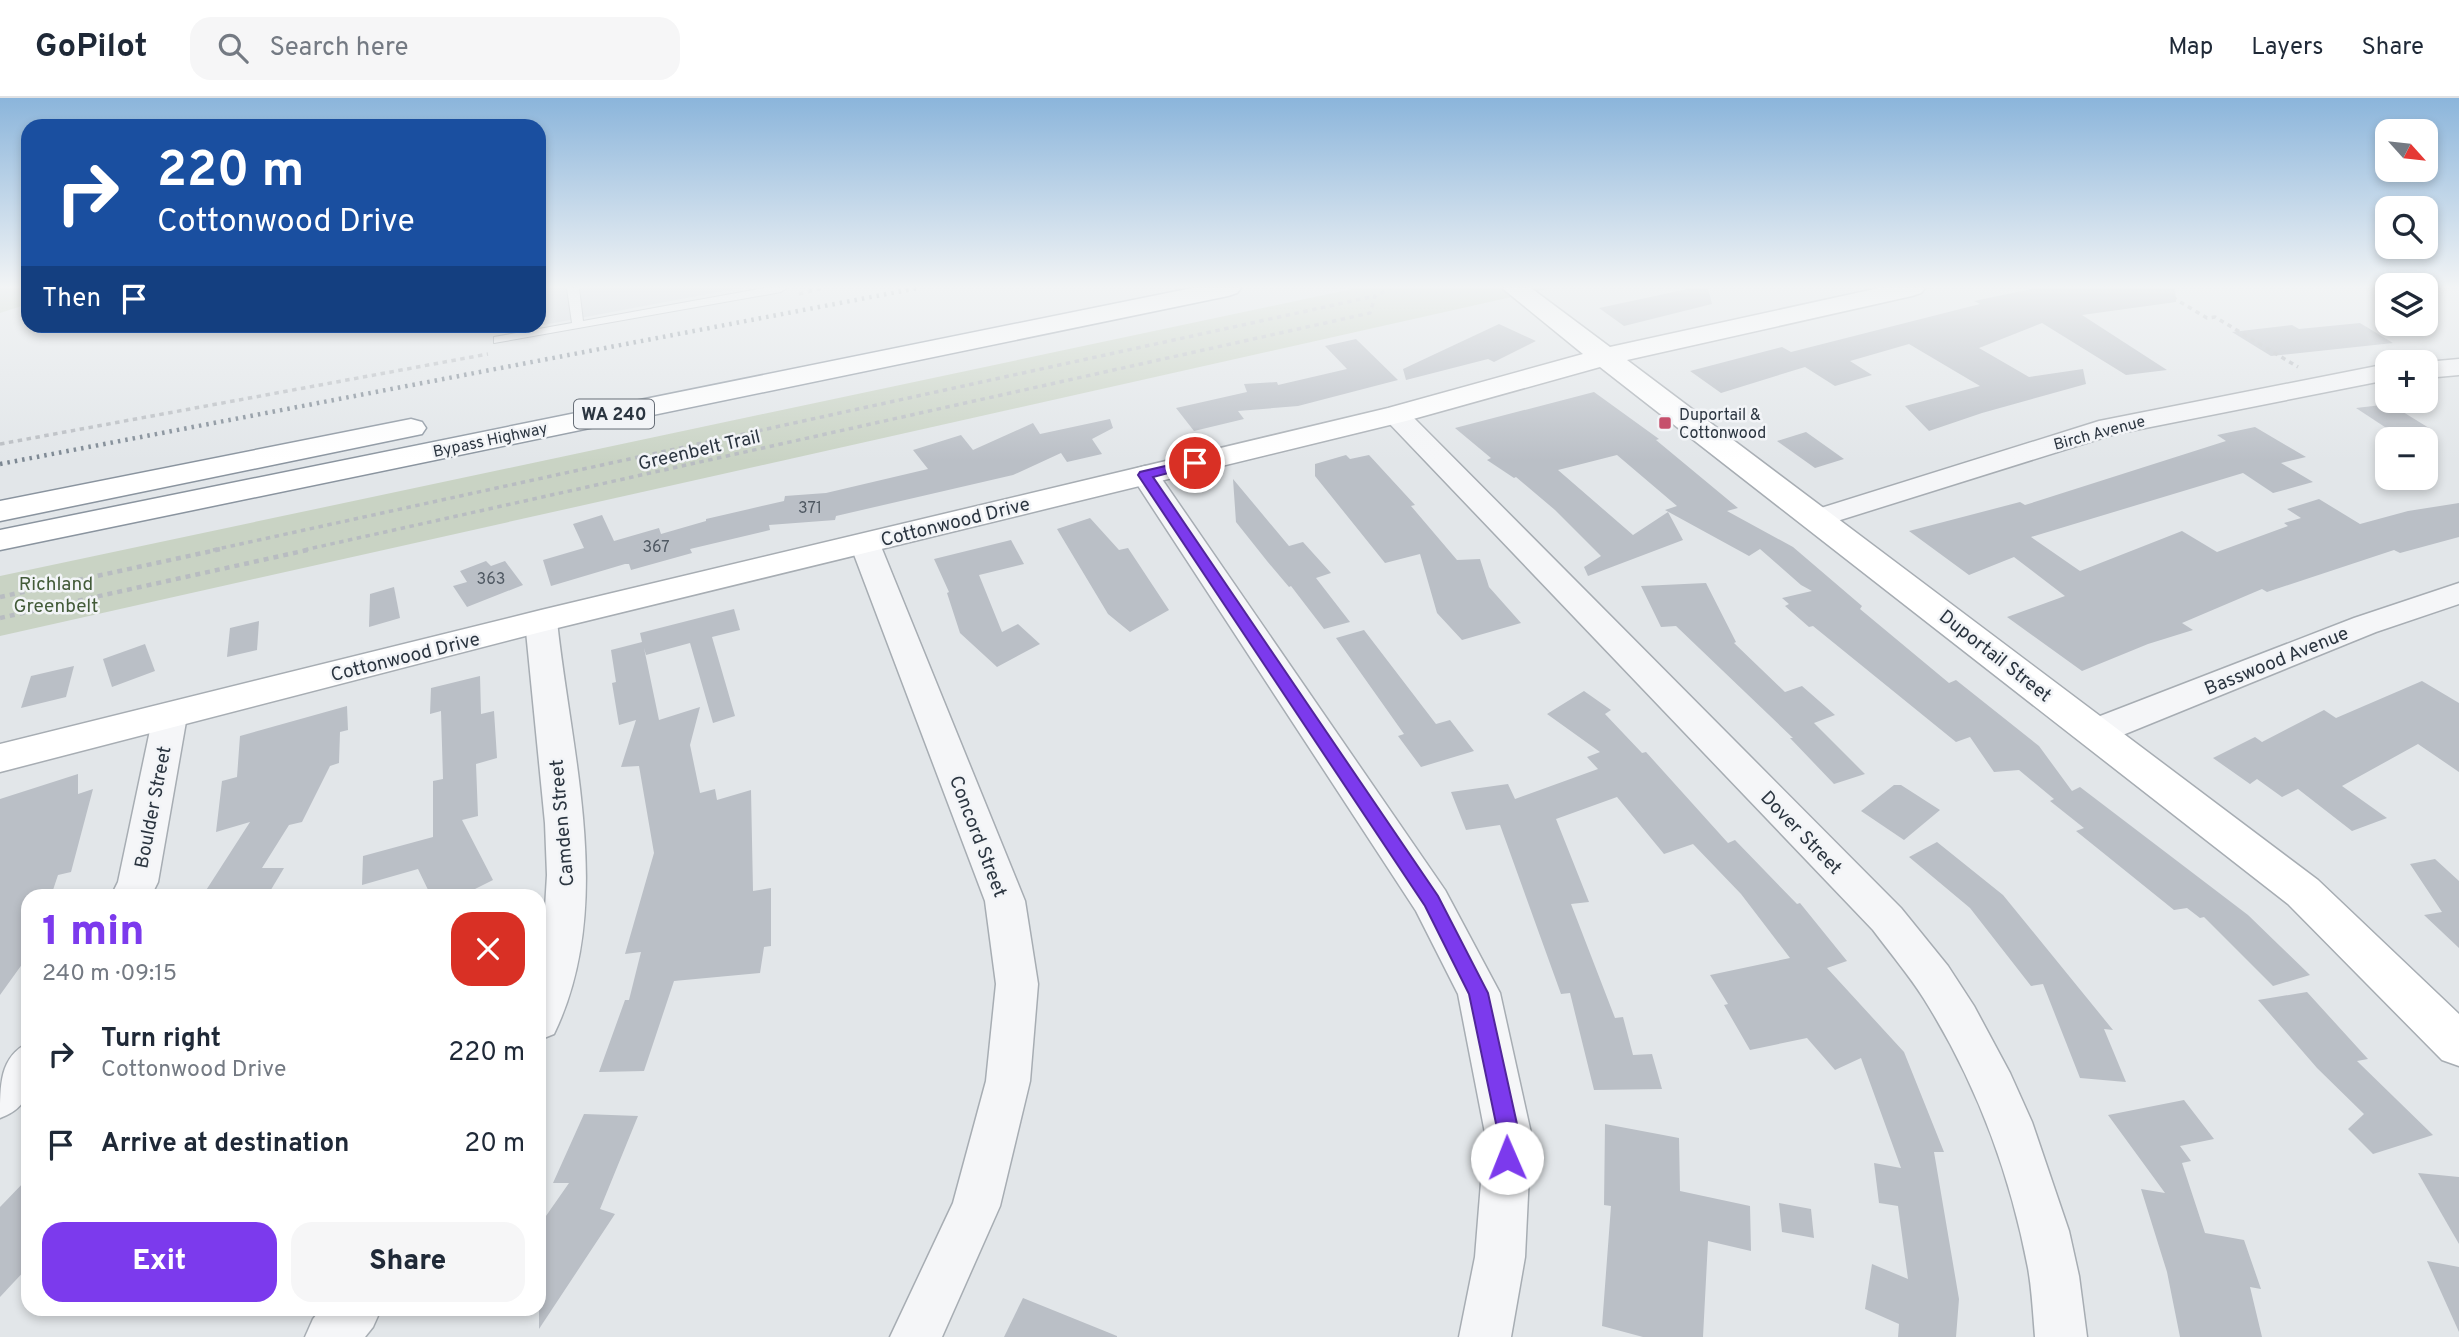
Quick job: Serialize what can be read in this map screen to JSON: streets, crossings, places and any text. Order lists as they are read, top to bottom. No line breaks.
{"streets":{"main road":["WA 240","Bypass Highway","Cottonwood Drive","Duportail Street"],"street":["Birch Avenue","Basswood Avenue","Boulder Street","Camden Street","Dover Street","Concord Street"],"path":["Greenbelt Trail"]},"crossings":[["Birch Avenue","Duportail Street"],["Cottonwood Drive","Duportail Street"],["Cottonwood Drive","Boulder Street"],["Cottonwood Drive","Camden Street"],["Cottonwood Drive","Dover Street"],["Cottonwood Drive","Concord Street"],["Duportail Street","Basswood Avenue"]],"parks":["Richland Greenbelt"],"places":{"transit":["Duportail & Cottonwood"]},"house_numbers":["371","367","363"],"north":"bottom right","page":{"header":"GoPilot","search":"Search here","nav":["Map","Layers","Share"],"map_buttons":["+","−"],"turn":["220 m","Cottonwood Drive"],"then":"Then","heading":["1 min","240 m · 09:15"],"list":[{"name":"Turn right","note":"Cottonwood Drive","value":"220 m"},{"name":"Arrive at destination","value":"20 m"}],"buttons":["Exit","Share"]}}
